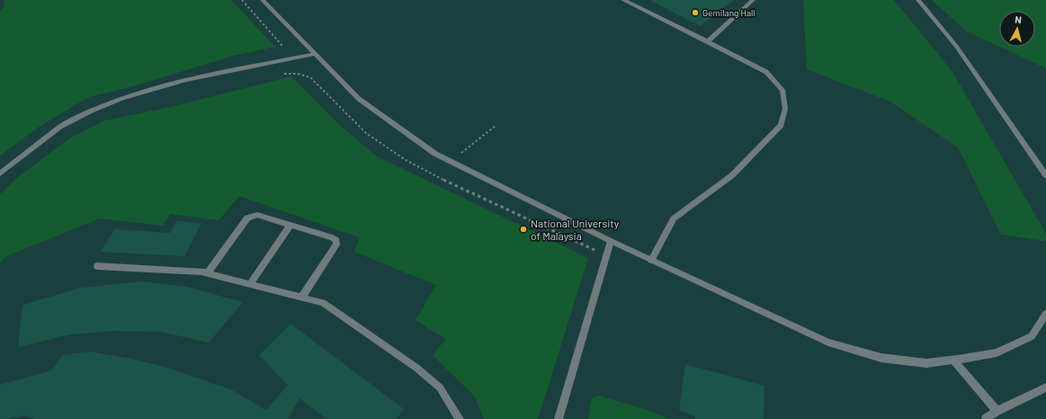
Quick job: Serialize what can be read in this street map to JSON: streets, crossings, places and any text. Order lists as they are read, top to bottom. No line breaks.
{"places":["Gemilang Hall","National University of Malaysia"],"north":"top"}
